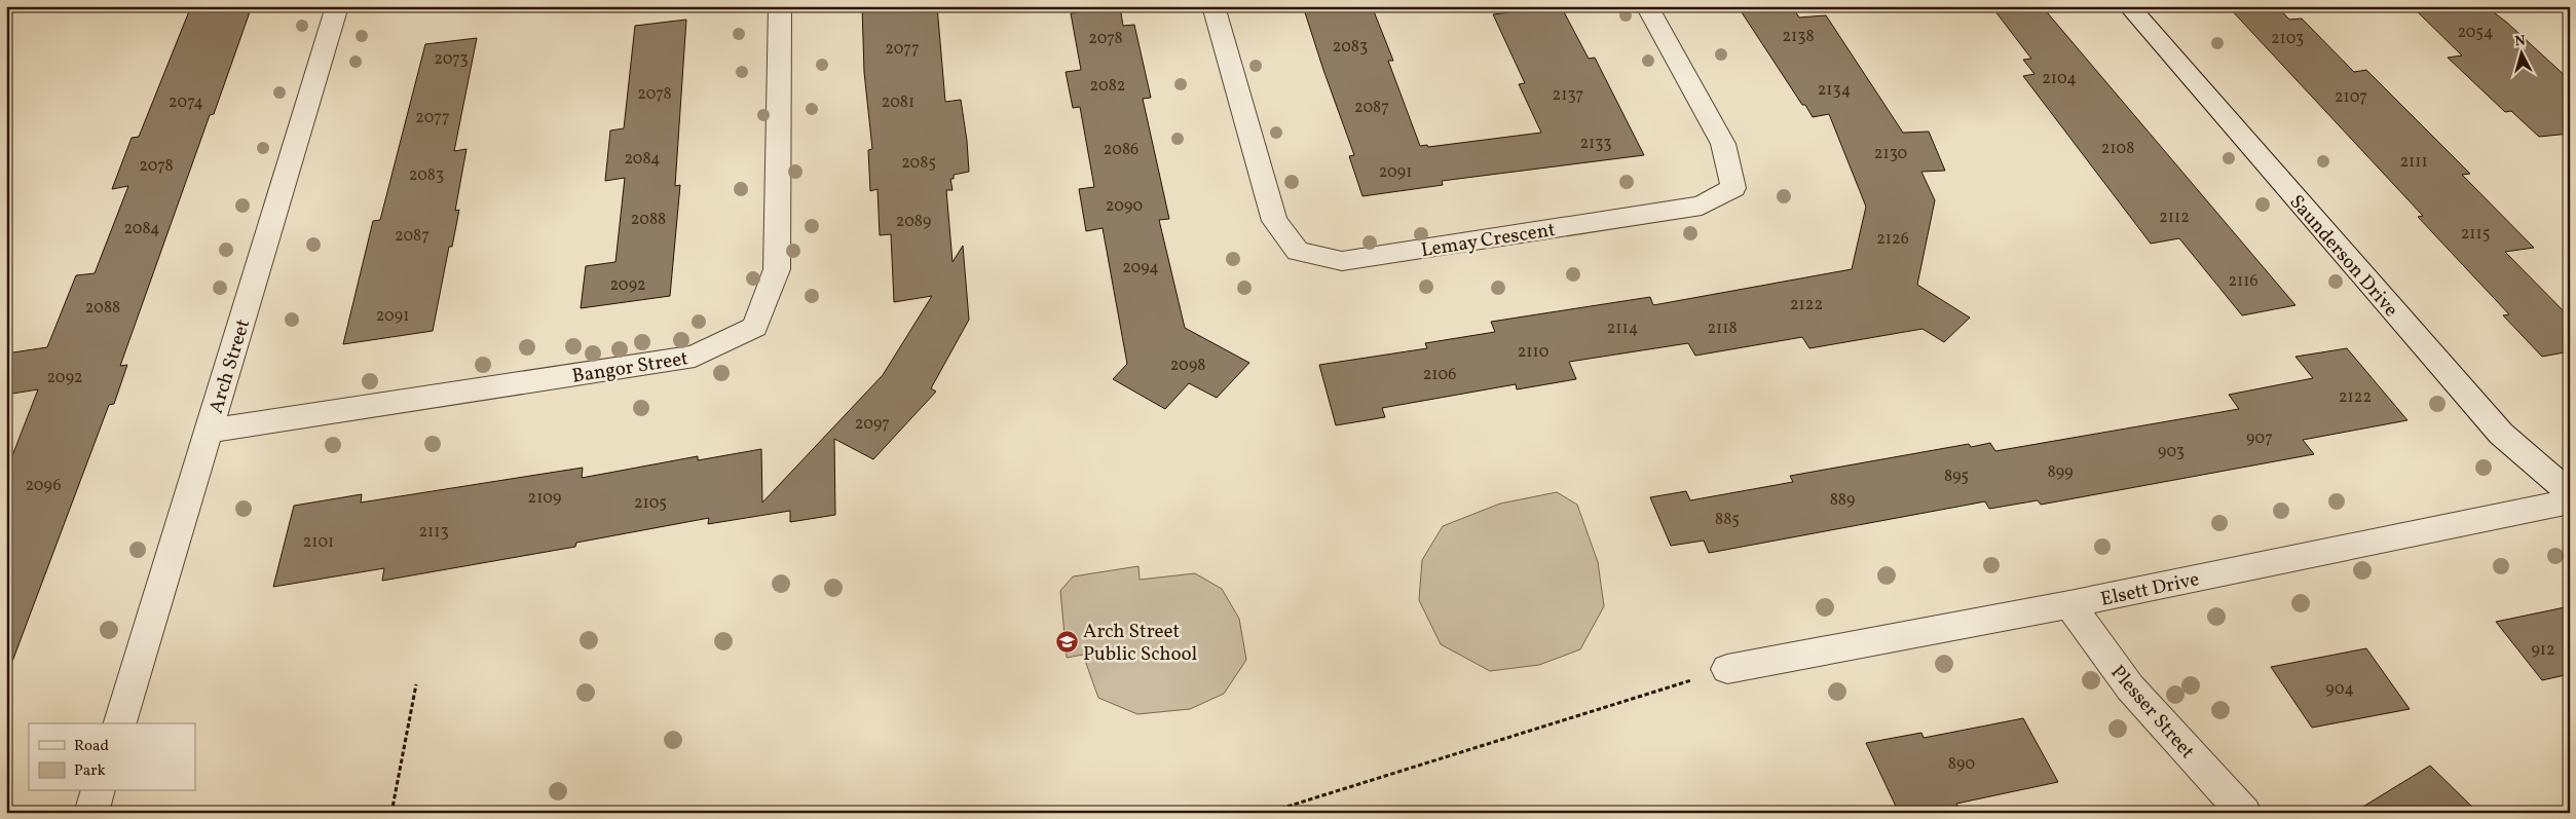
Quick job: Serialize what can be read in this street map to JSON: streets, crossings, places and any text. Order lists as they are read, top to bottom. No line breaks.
{"streets":{"street":["Lemay Crescent","Saunderson Drive","Arch Street","Bangor Street","Elsett Drive","Plesser Street"]},"crossings":[["Arch Street","Bangor Street"],["Elsett Drive","Plesser Street"]],"places":{"school or university":["Arch Street Public School"]},"house_numbers":["2054","2138","2078","2103","2083","2077","2073","2104","2082","2134","2078","2137","2107","2074","2081","2087","2077","2133","2108","2086","2130","2084","2111","2085","2078","2091","2083","2090","2112","2088","2089","2084","2115","2087","2126","2094","2116","2092","2122","2088","2091","2114","2118","2110","2098","2106","2092","2122","2097","907","903","899","895","2096","2109","889","2105","885","2113","2101","912","904","890"],"legend":["Road","Park"],"north":"top"}
